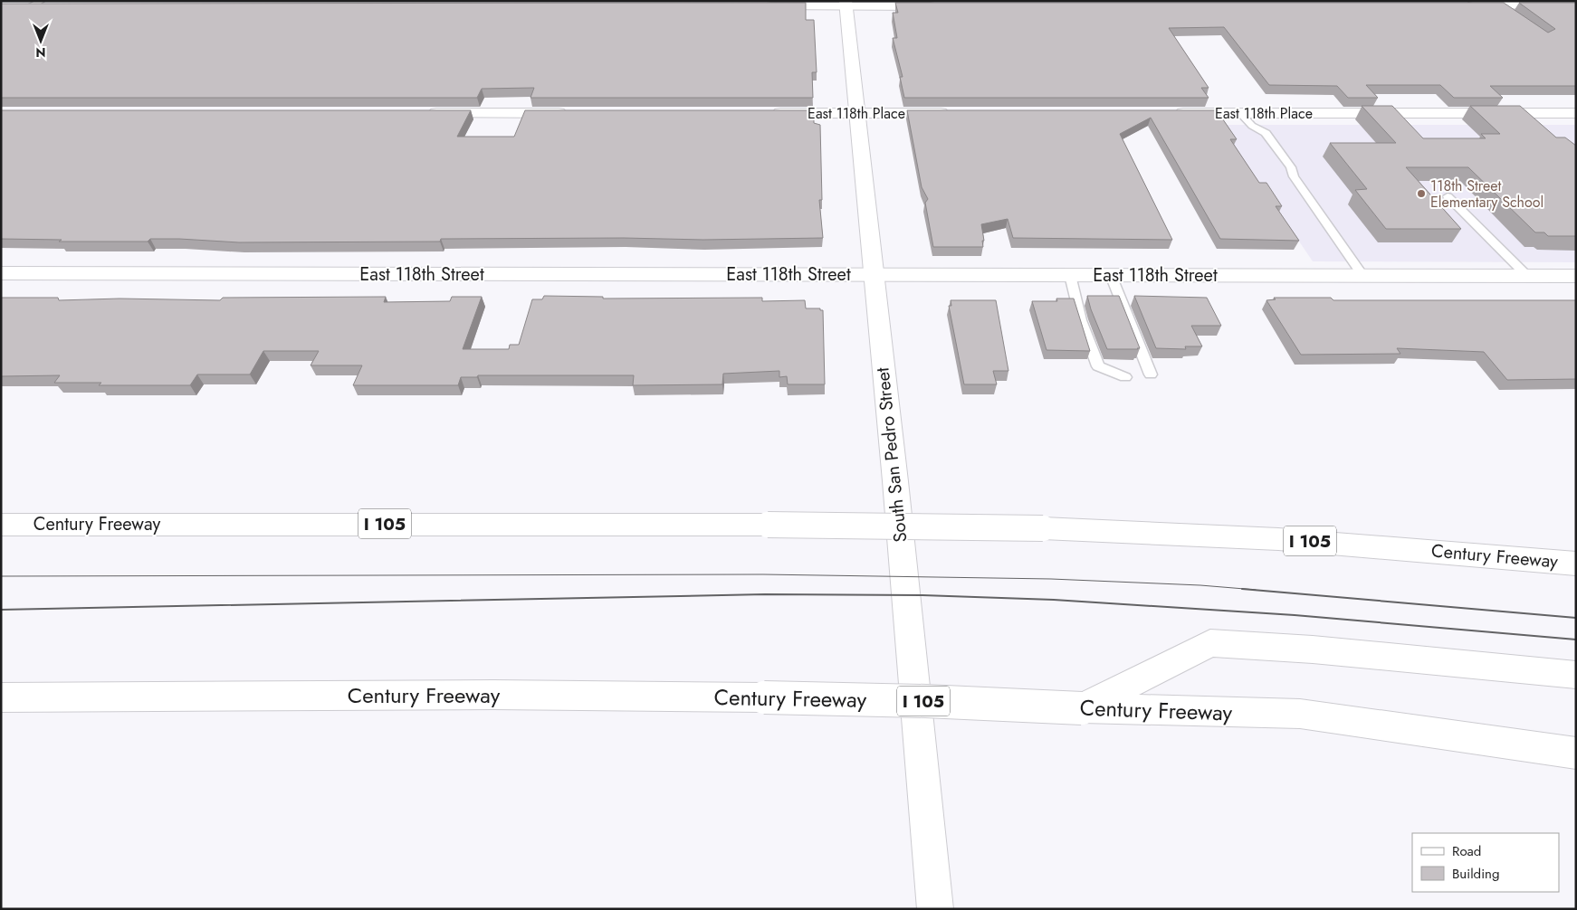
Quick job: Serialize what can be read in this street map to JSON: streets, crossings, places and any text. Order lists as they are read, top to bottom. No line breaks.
{"streets":{"main road":["East 118th Place","East 118th Street","South San Pedro Street","Century Freeway","I 105"]},"crossings":[["East 118th Place","South San Pedro Street"],["East 118th Street","South San Pedro Street"]],"places":["118th Street Elementary School"],"legend":["Road","Building"],"north":"bottom"}
